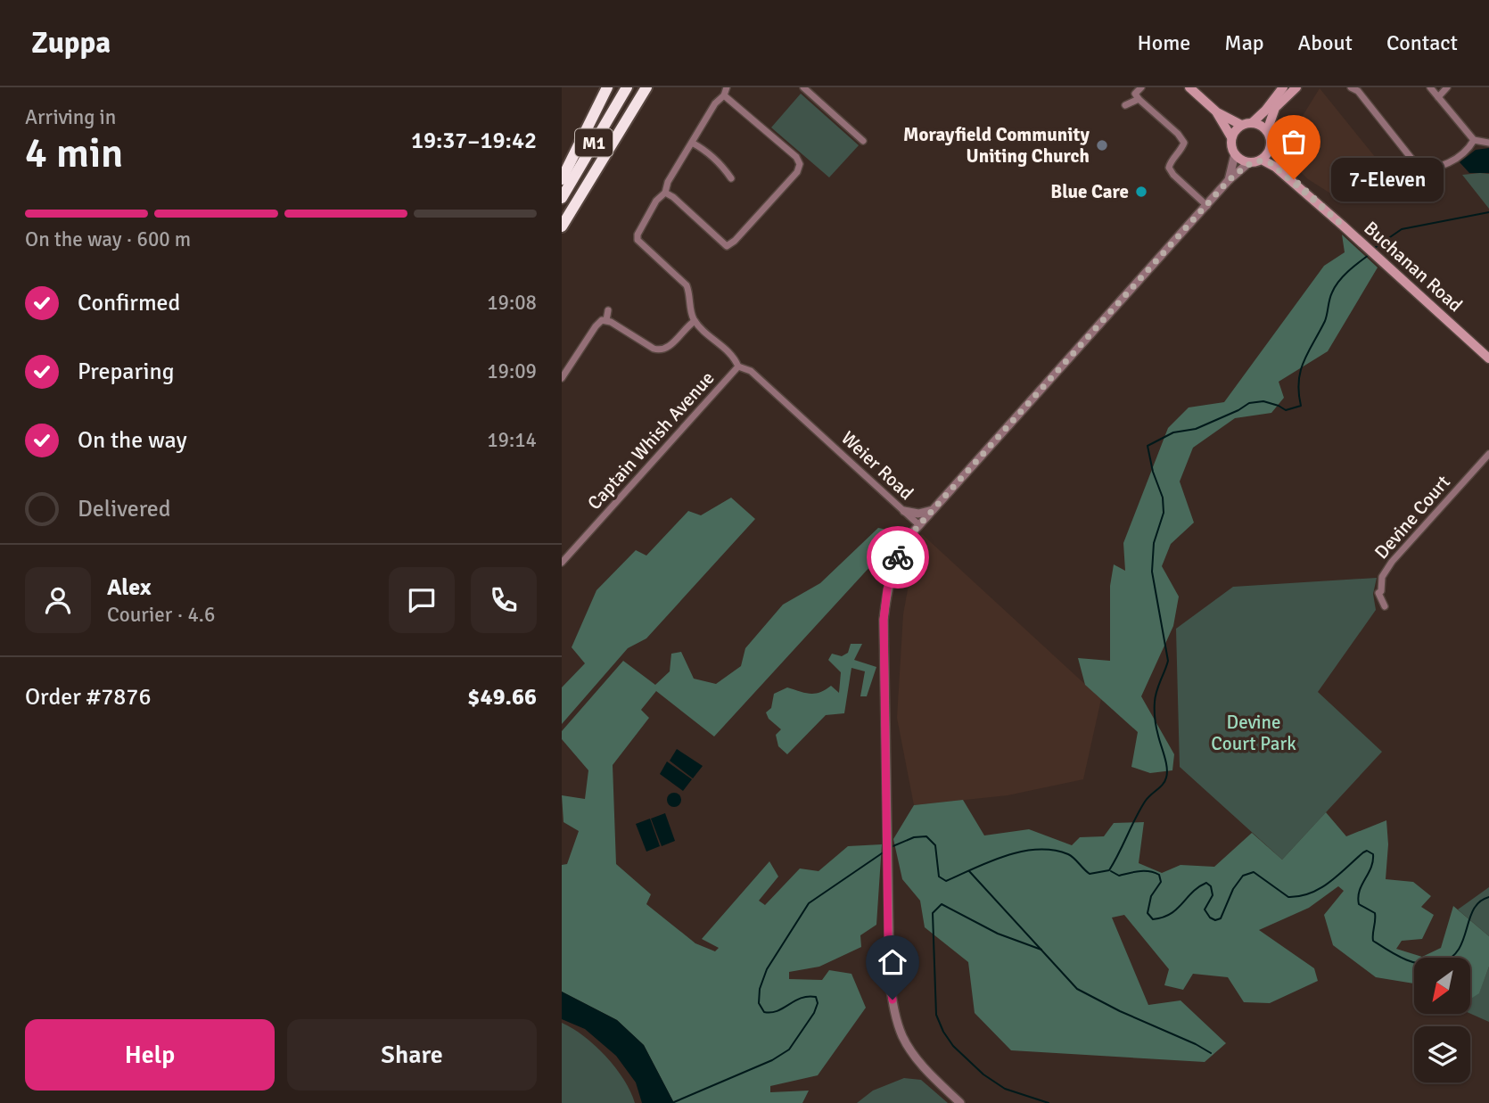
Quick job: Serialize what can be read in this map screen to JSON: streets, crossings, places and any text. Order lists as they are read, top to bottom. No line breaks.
{"streets":{"highway":["M1"],"main road":["Buchanan Road"],"street":["Captain Whish Avenue","Weier Road","Devine Court"]},"crossings":[["Buchanan Road","Weier Road"],["Captain Whish Avenue","Weier Road"]],"parks":["Devine Court Park"],"places":["Morayfield Community Uniting Church","7-Eleven","Blue Care"],"north":"bottom left","page":{"header":"Zuppa","nav":["Home","Map","About","Contact"],"heading":["4 min","Arriving in","19:37–19:42"],"panel":["Alex","Courier · 4.6","Order #7876","$49.66"],"bubble":"7-Eleven","bar":"On the way · 600 m","list":[["Confirmed","19:08"],["Preparing","19:09"],["On the way","19:14"],"Delivered"],"buttons":["Help","Share"]}}
